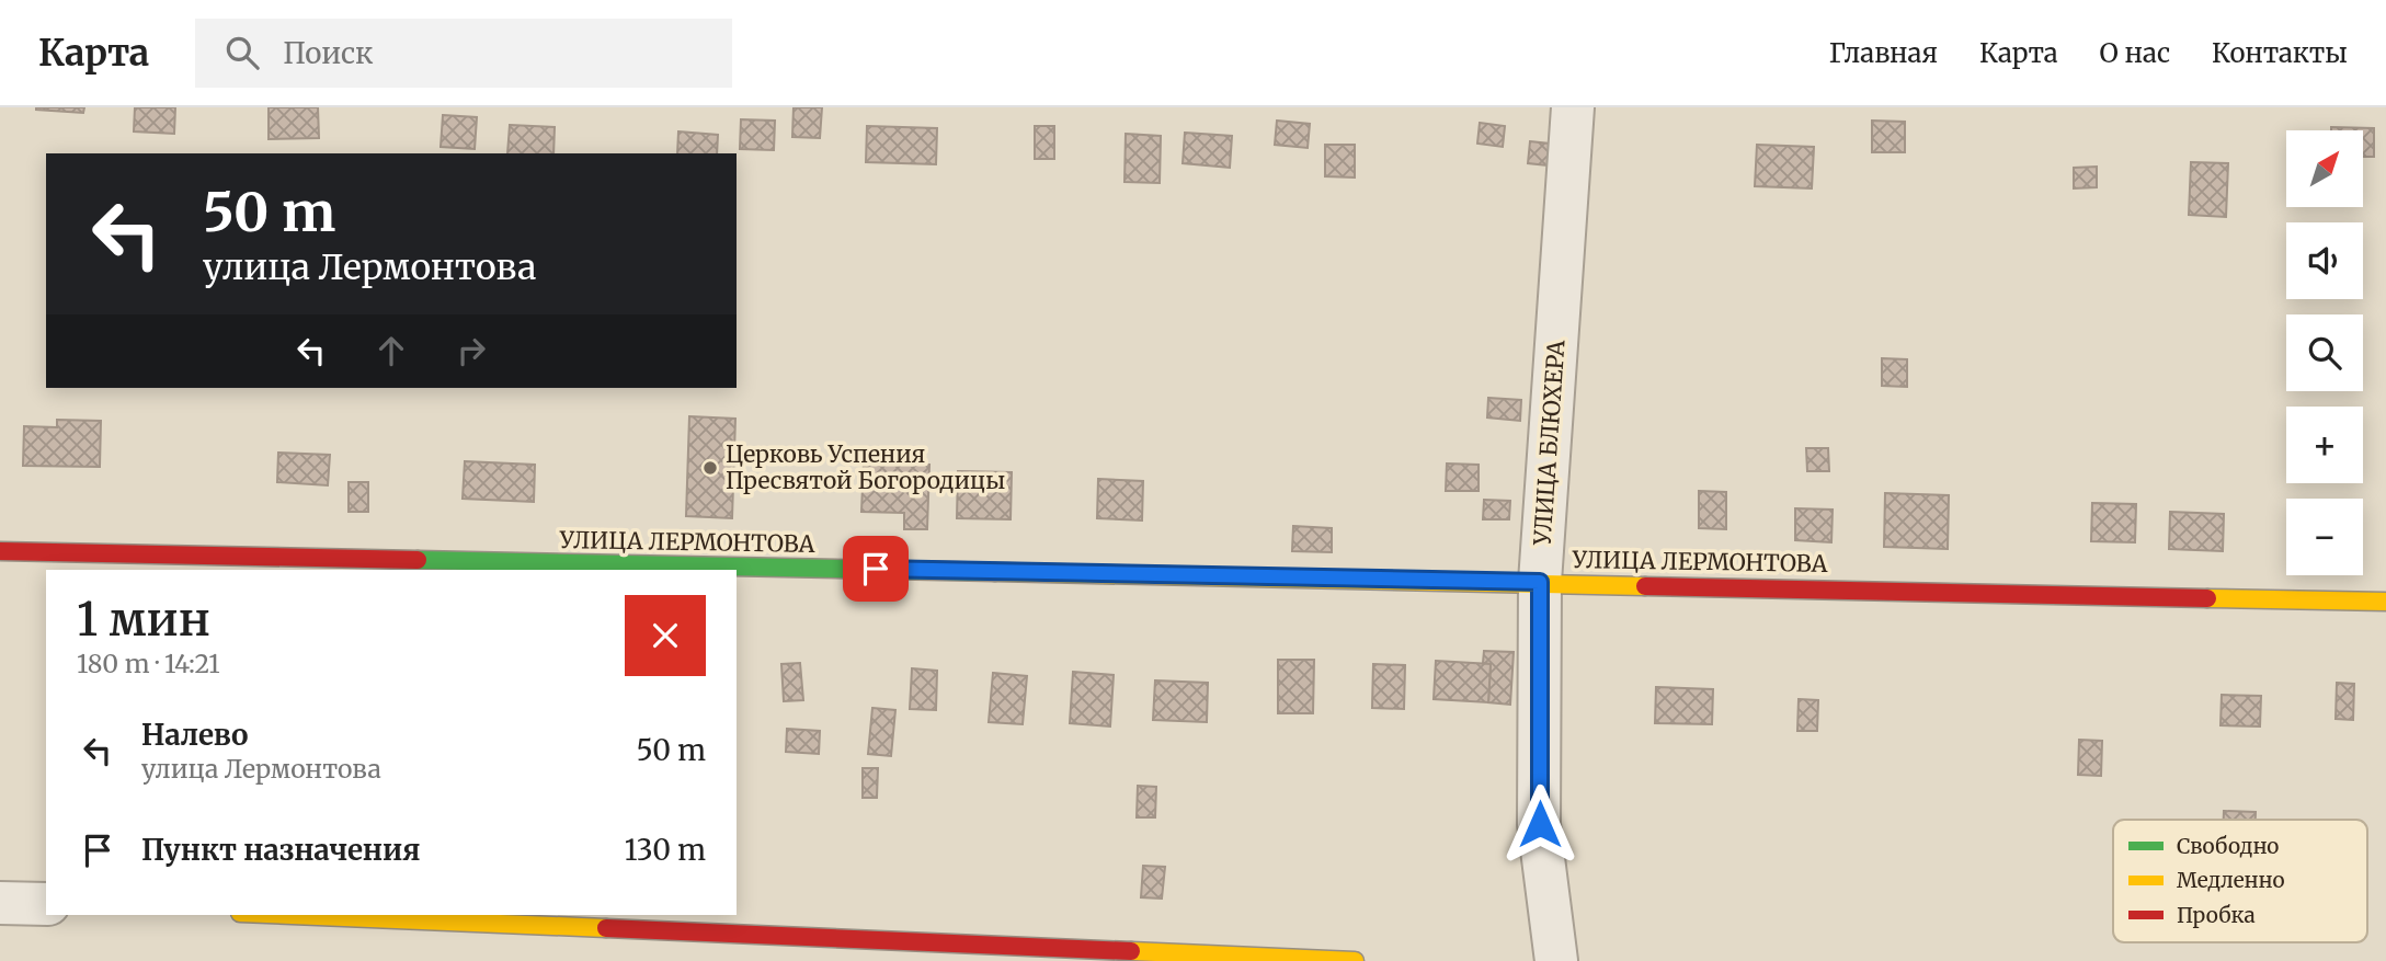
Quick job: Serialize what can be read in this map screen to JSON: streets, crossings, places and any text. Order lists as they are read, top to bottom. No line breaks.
{"streets":{"street":["УЛИЦА БЛЮХЕРА","УЛИЦА ЛЕРМОНТОВА"]},"crossings":[["УЛИЦА БЛЮХЕРА","УЛИЦА ЛЕРМОНТОВА"]],"places":["Церковь Успения Пресвятой Богородицы"],"legend":["Свободно","Медленно","Пробка"],"north":"top right","page":{"header":"Карта","search":"Поиск","nav":["Главная","Карта","О нас","Контакты"],"map_buttons":["+","−"],"turn":["50 m","улица Лермонтова"],"heading":["1 мин","180 m · 14:21"],"list":[{"name":"Налево","note":"улица Лермонтова","value":"50 m"},{"name":"Пункт назначения","value":"130 m"}]}}
